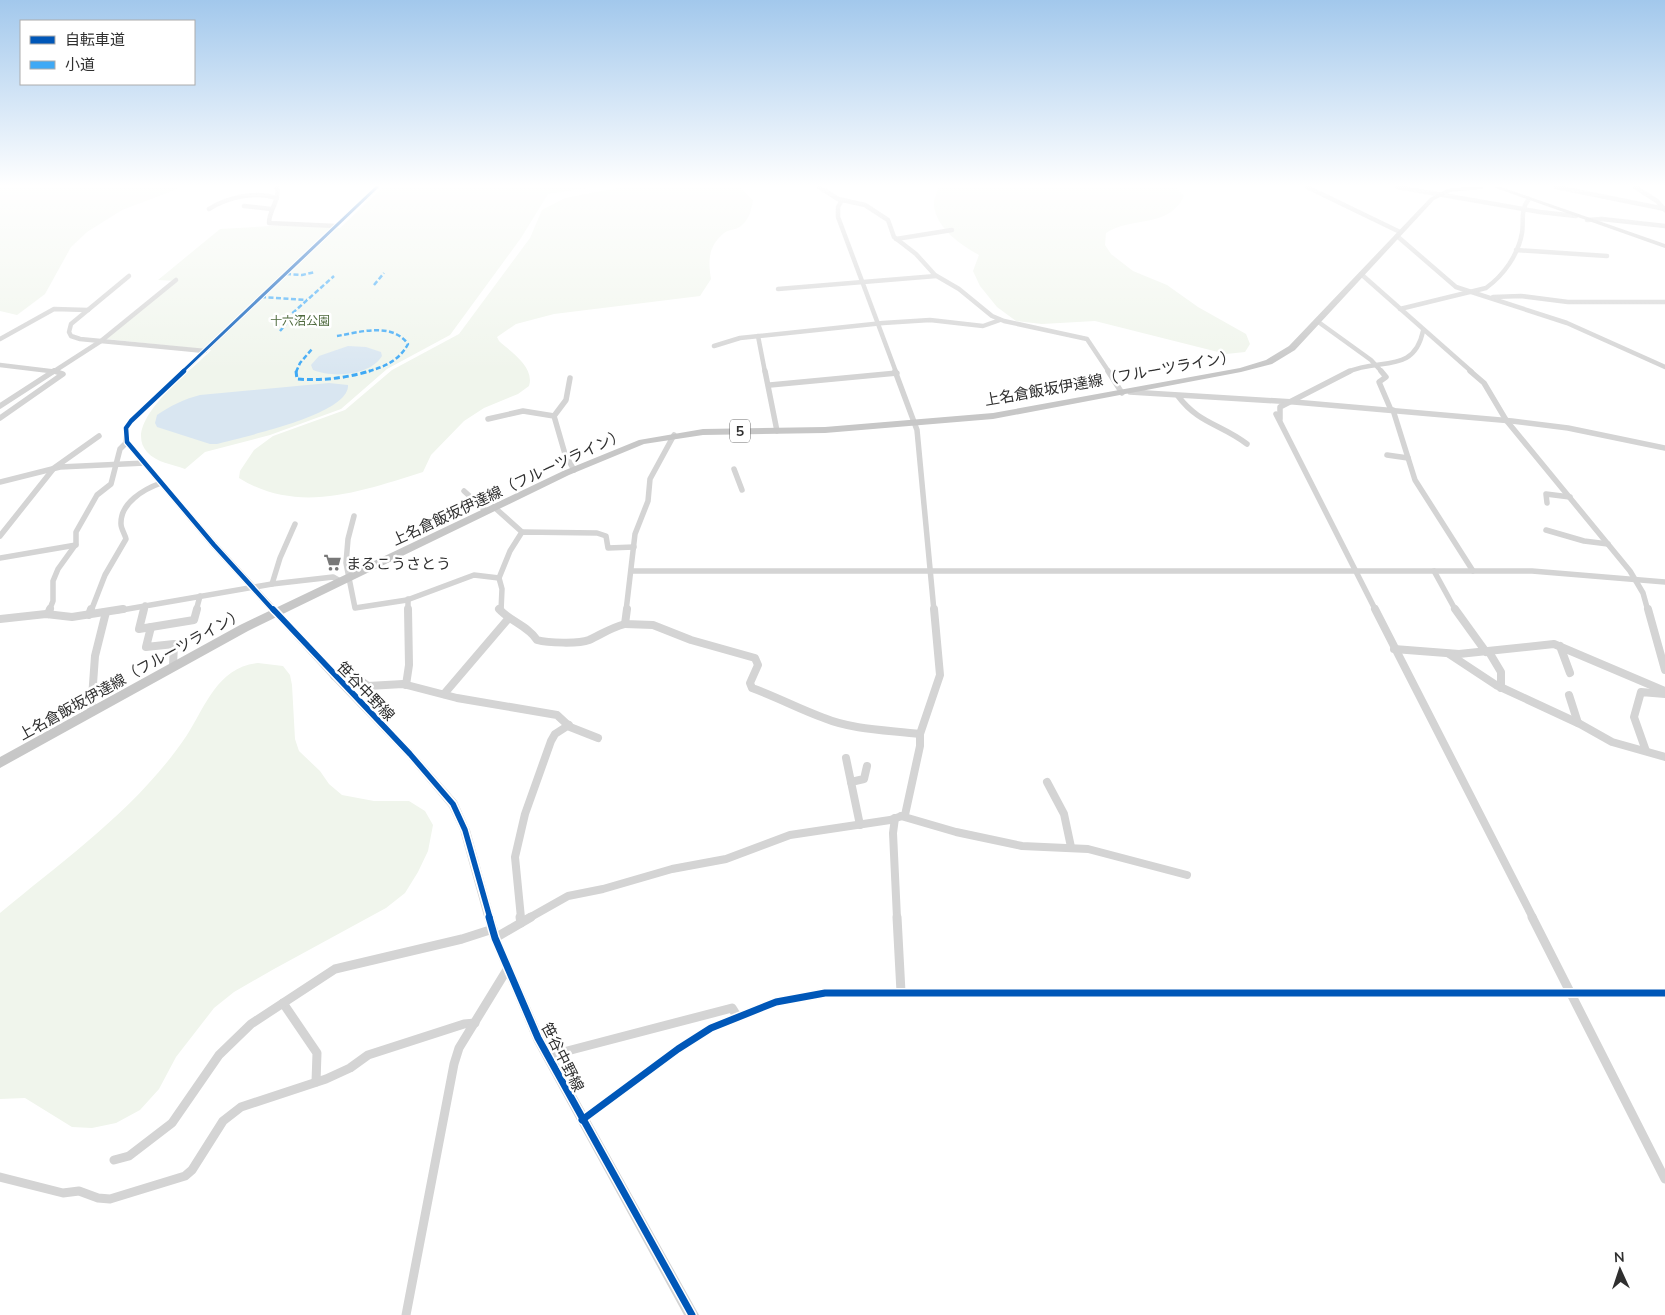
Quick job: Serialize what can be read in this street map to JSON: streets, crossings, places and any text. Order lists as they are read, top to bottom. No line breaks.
{"streets":{"main road":["上名倉飯坂伊達線（フルーツライン）","5"],"street":["笹谷中野線"]},"crossings":[["上名倉飯坂伊達線（フルーツライン）","笹谷中野線"]],"parks":["十六沼公園"],"places":{"supermarket":["まるこうさとう"]},"legend":["自転車道","小道"],"north":"top"}
